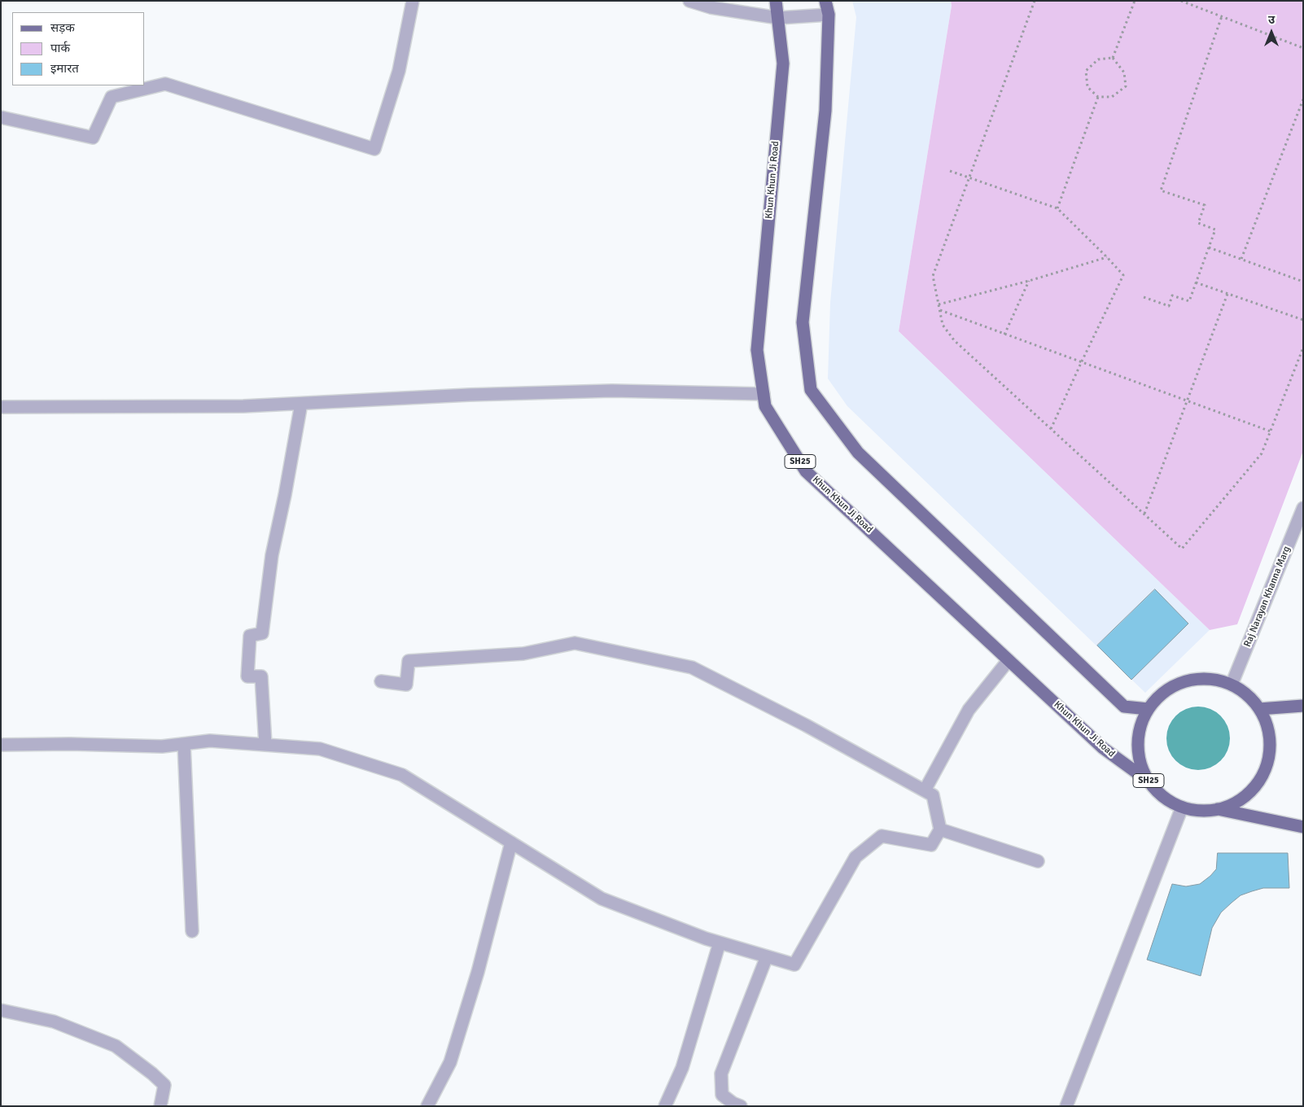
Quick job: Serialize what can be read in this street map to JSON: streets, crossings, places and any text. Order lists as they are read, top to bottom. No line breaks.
{"streets":{"main road":["Khun Khun Ji Road","SH25"],"street":["Raj Narayan Khanna Marg"]},"crossings":[["Khun Khun Ji Road","SH25"],["Khun Khun Ji Road","Raj Narayan Khanna Marg"],["SH25","Raj Narayan Khanna Marg"]],"legend":["सड़क","पार्क","इमारत"],"north":"top"}
